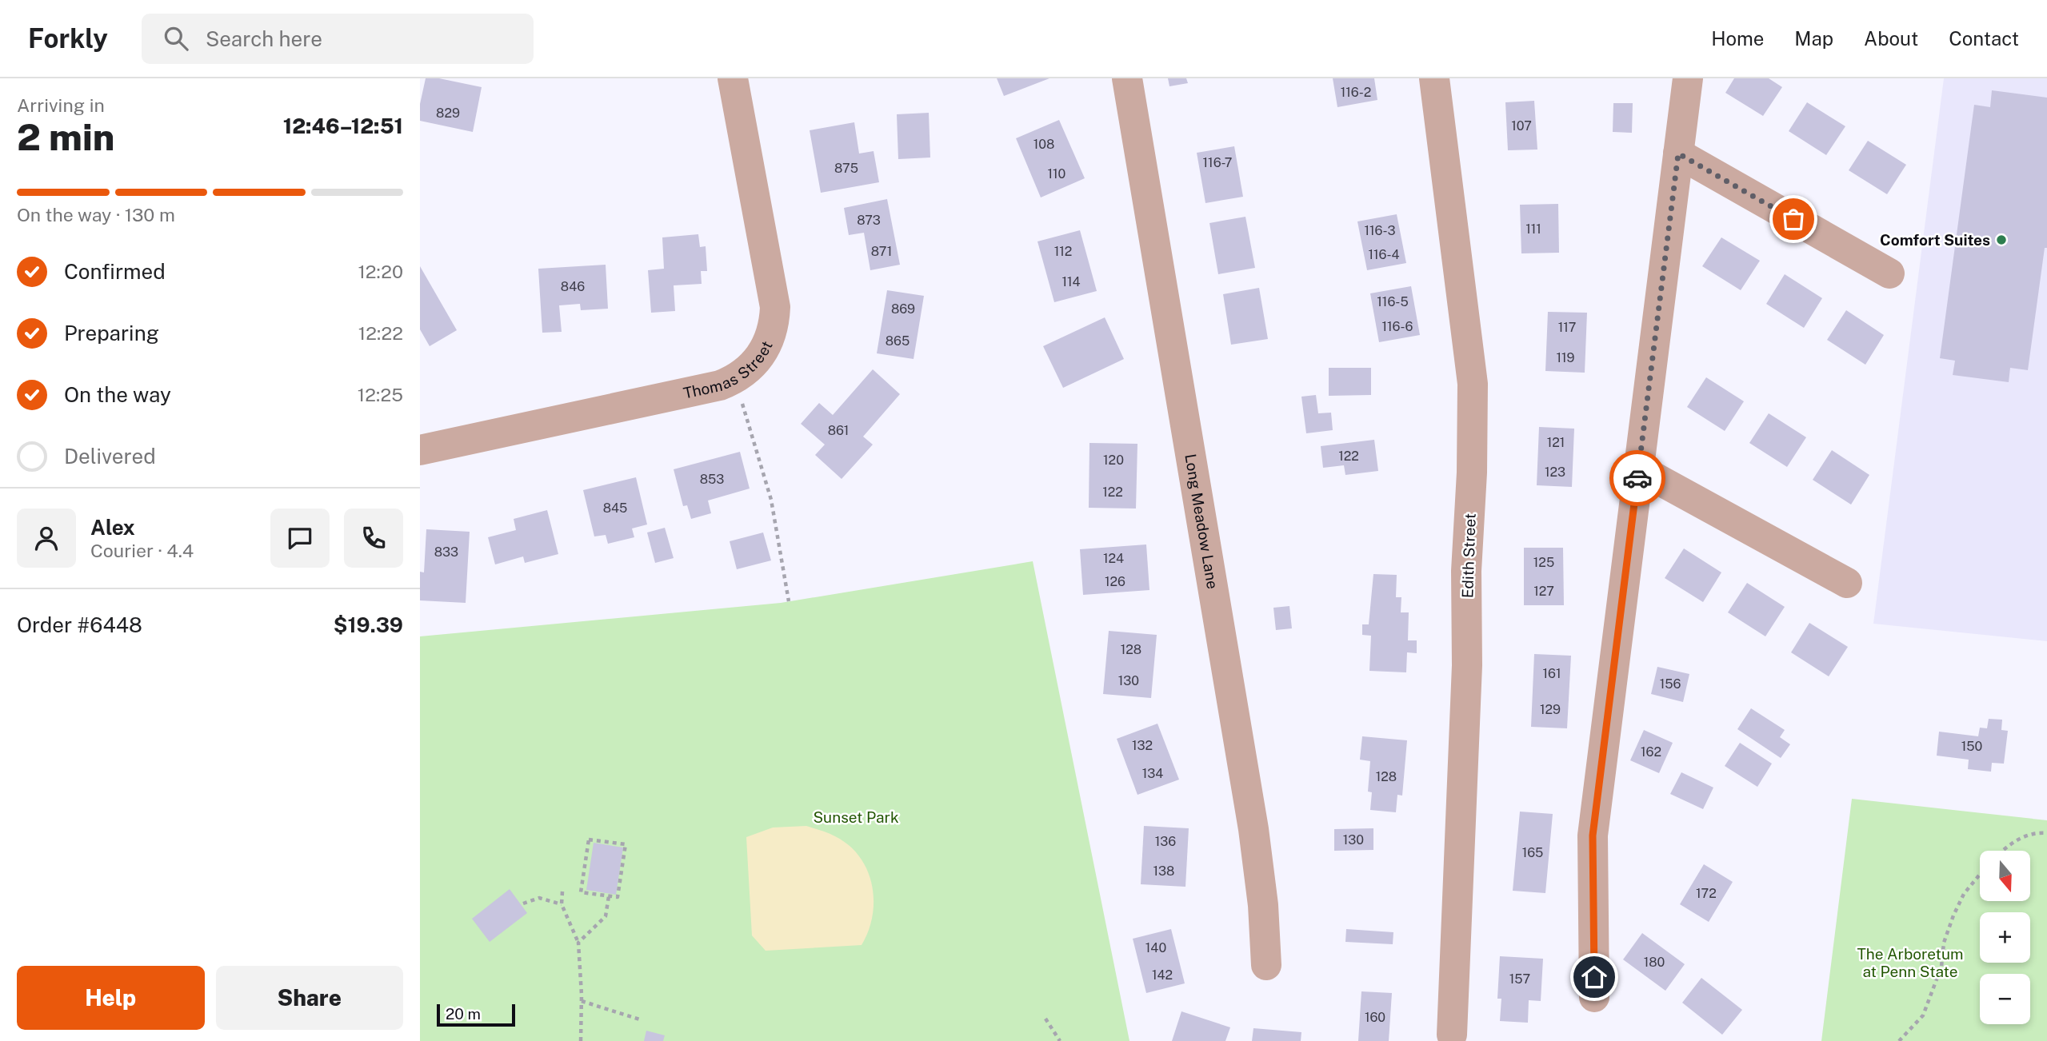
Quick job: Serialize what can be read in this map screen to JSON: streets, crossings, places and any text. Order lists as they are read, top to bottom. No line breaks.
{"streets":{"street":["Thomas Street","Long Meadow Lane","Edith Street"]},"parks":["Sunset Park","The Arboretum at Penn State"],"places":["Comfort Suites"],"house_numbers":["116-2","829","107","108","116-7","875","110","873","111","116-3","871","112","116-4","114","846","116-5","869","116-6","117","865","119","861","121","122","120","123","853","122","845","833","124","125","126","127","128","161","130","156","129","132","150","162","134","128","130","136","165","138","172","140","180","142","157","160"],"scale_bar":"20 m","north":"bottom","page":{"header":"Forkly","search":"Search here","nav":["Home","Map","About","Contact"],"heading":["2 min","Arriving in","12:46–12:51"],"panel":["Alex","Courier · 4.4","Order #6448","$19.39"],"bar":"On the way · 130 m","list":[["Confirmed","12:20"],["Preparing","12:22"],["On the way","12:25"],"Delivered"],"map_buttons":["+","−"],"buttons":["Help","Share"],"scale":"20 m"}}
